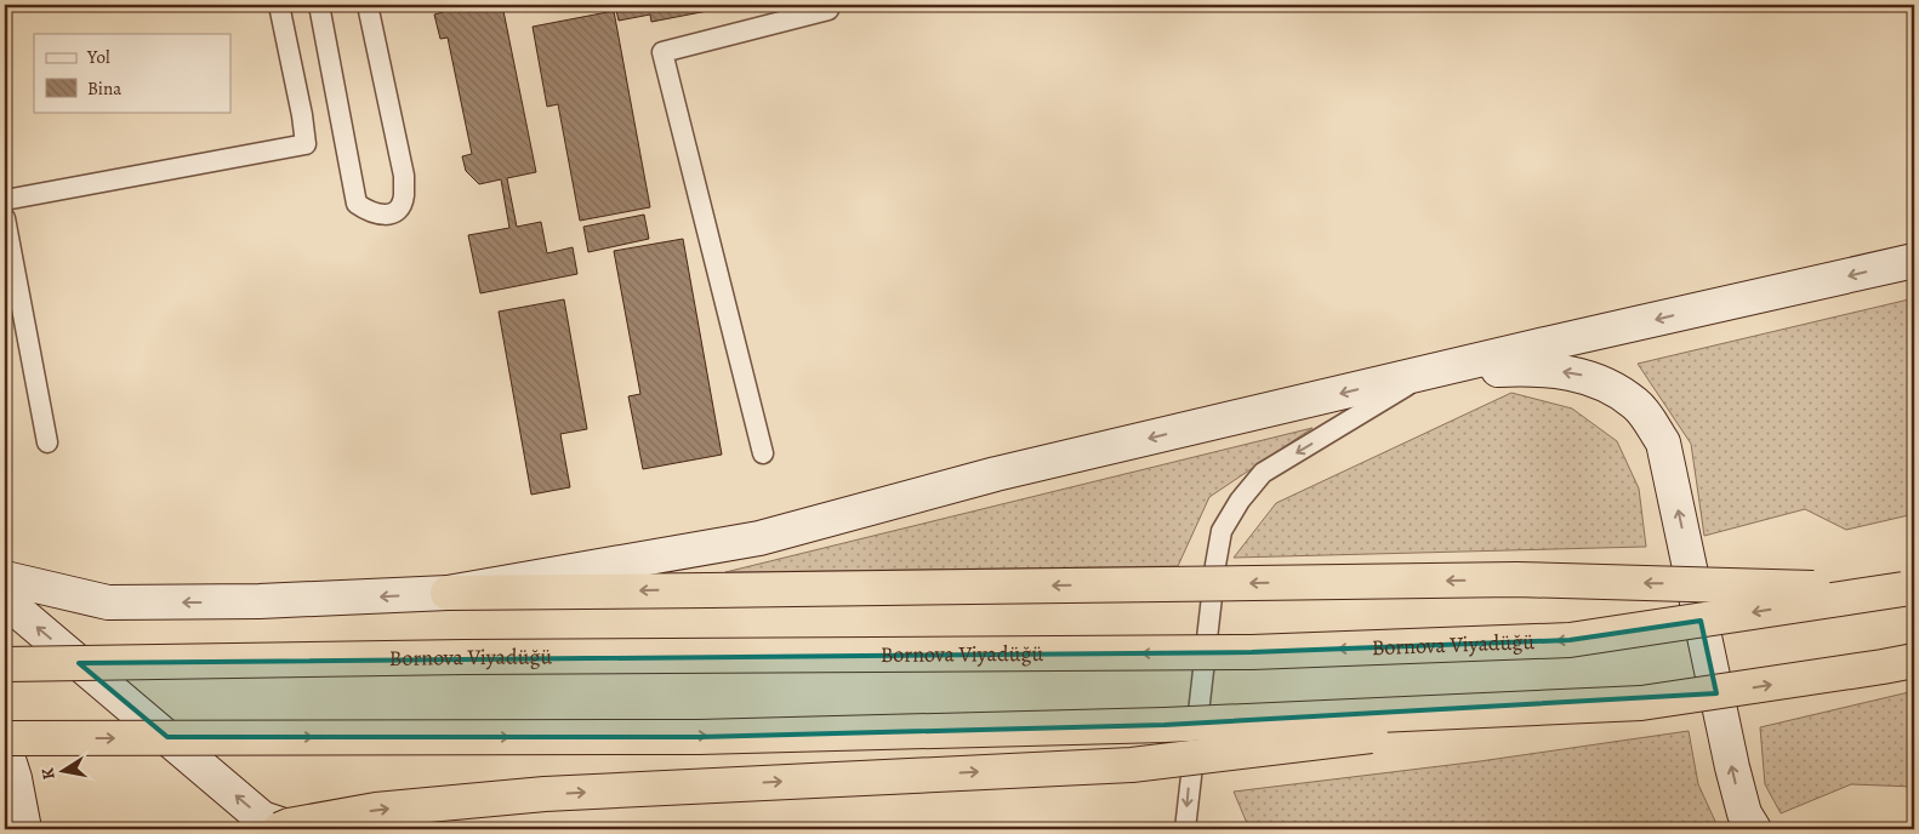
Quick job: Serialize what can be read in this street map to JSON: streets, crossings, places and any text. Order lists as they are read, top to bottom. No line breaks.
{"streets":{"highway":["Bornova Viyadüğü"]},"legend":["Yol","Bina"],"north":"left"}
